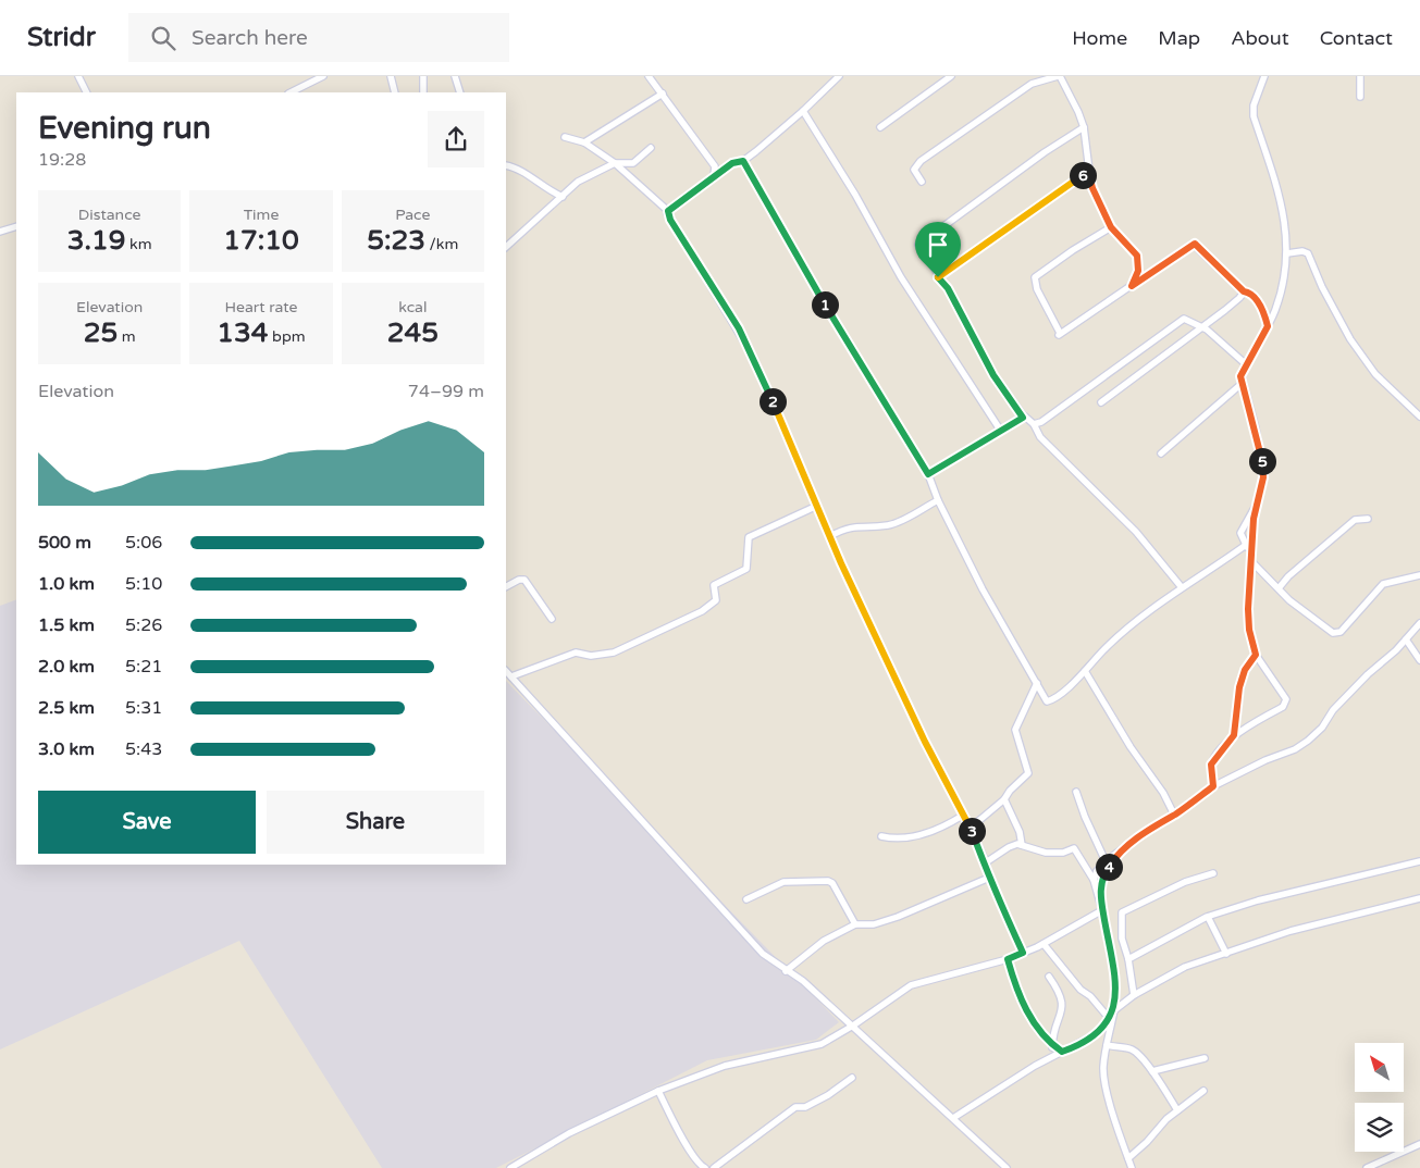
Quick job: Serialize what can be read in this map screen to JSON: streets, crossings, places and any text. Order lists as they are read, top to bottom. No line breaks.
{"north":"top left","page":{"header":"Stridr","search":"Search here","nav":["Home","Map","About","Contact"],"heading":["Evening run","19:28"],"pins":["6","1","2","5","3","4"],"stats":[["Distance","3.19 km"],["Time","17:10"],["Pace","5:23 /km"],["Elevation","25 m"],["Heart rate","134 bpm"],["kcal","245"]],"chart":["Elevation","74–99 m"],"list":[{"name":"500 m","note":"5:06"},{"name":"1.0 km","note":"5:10"},{"name":"1.5 km","note":"5:26"},{"name":"2.0 km","note":"5:21"},{"name":"2.5 km","note":"5:31"},{"name":"3.0 km","note":"5:43"}],"buttons":["Save","Share"]}}
